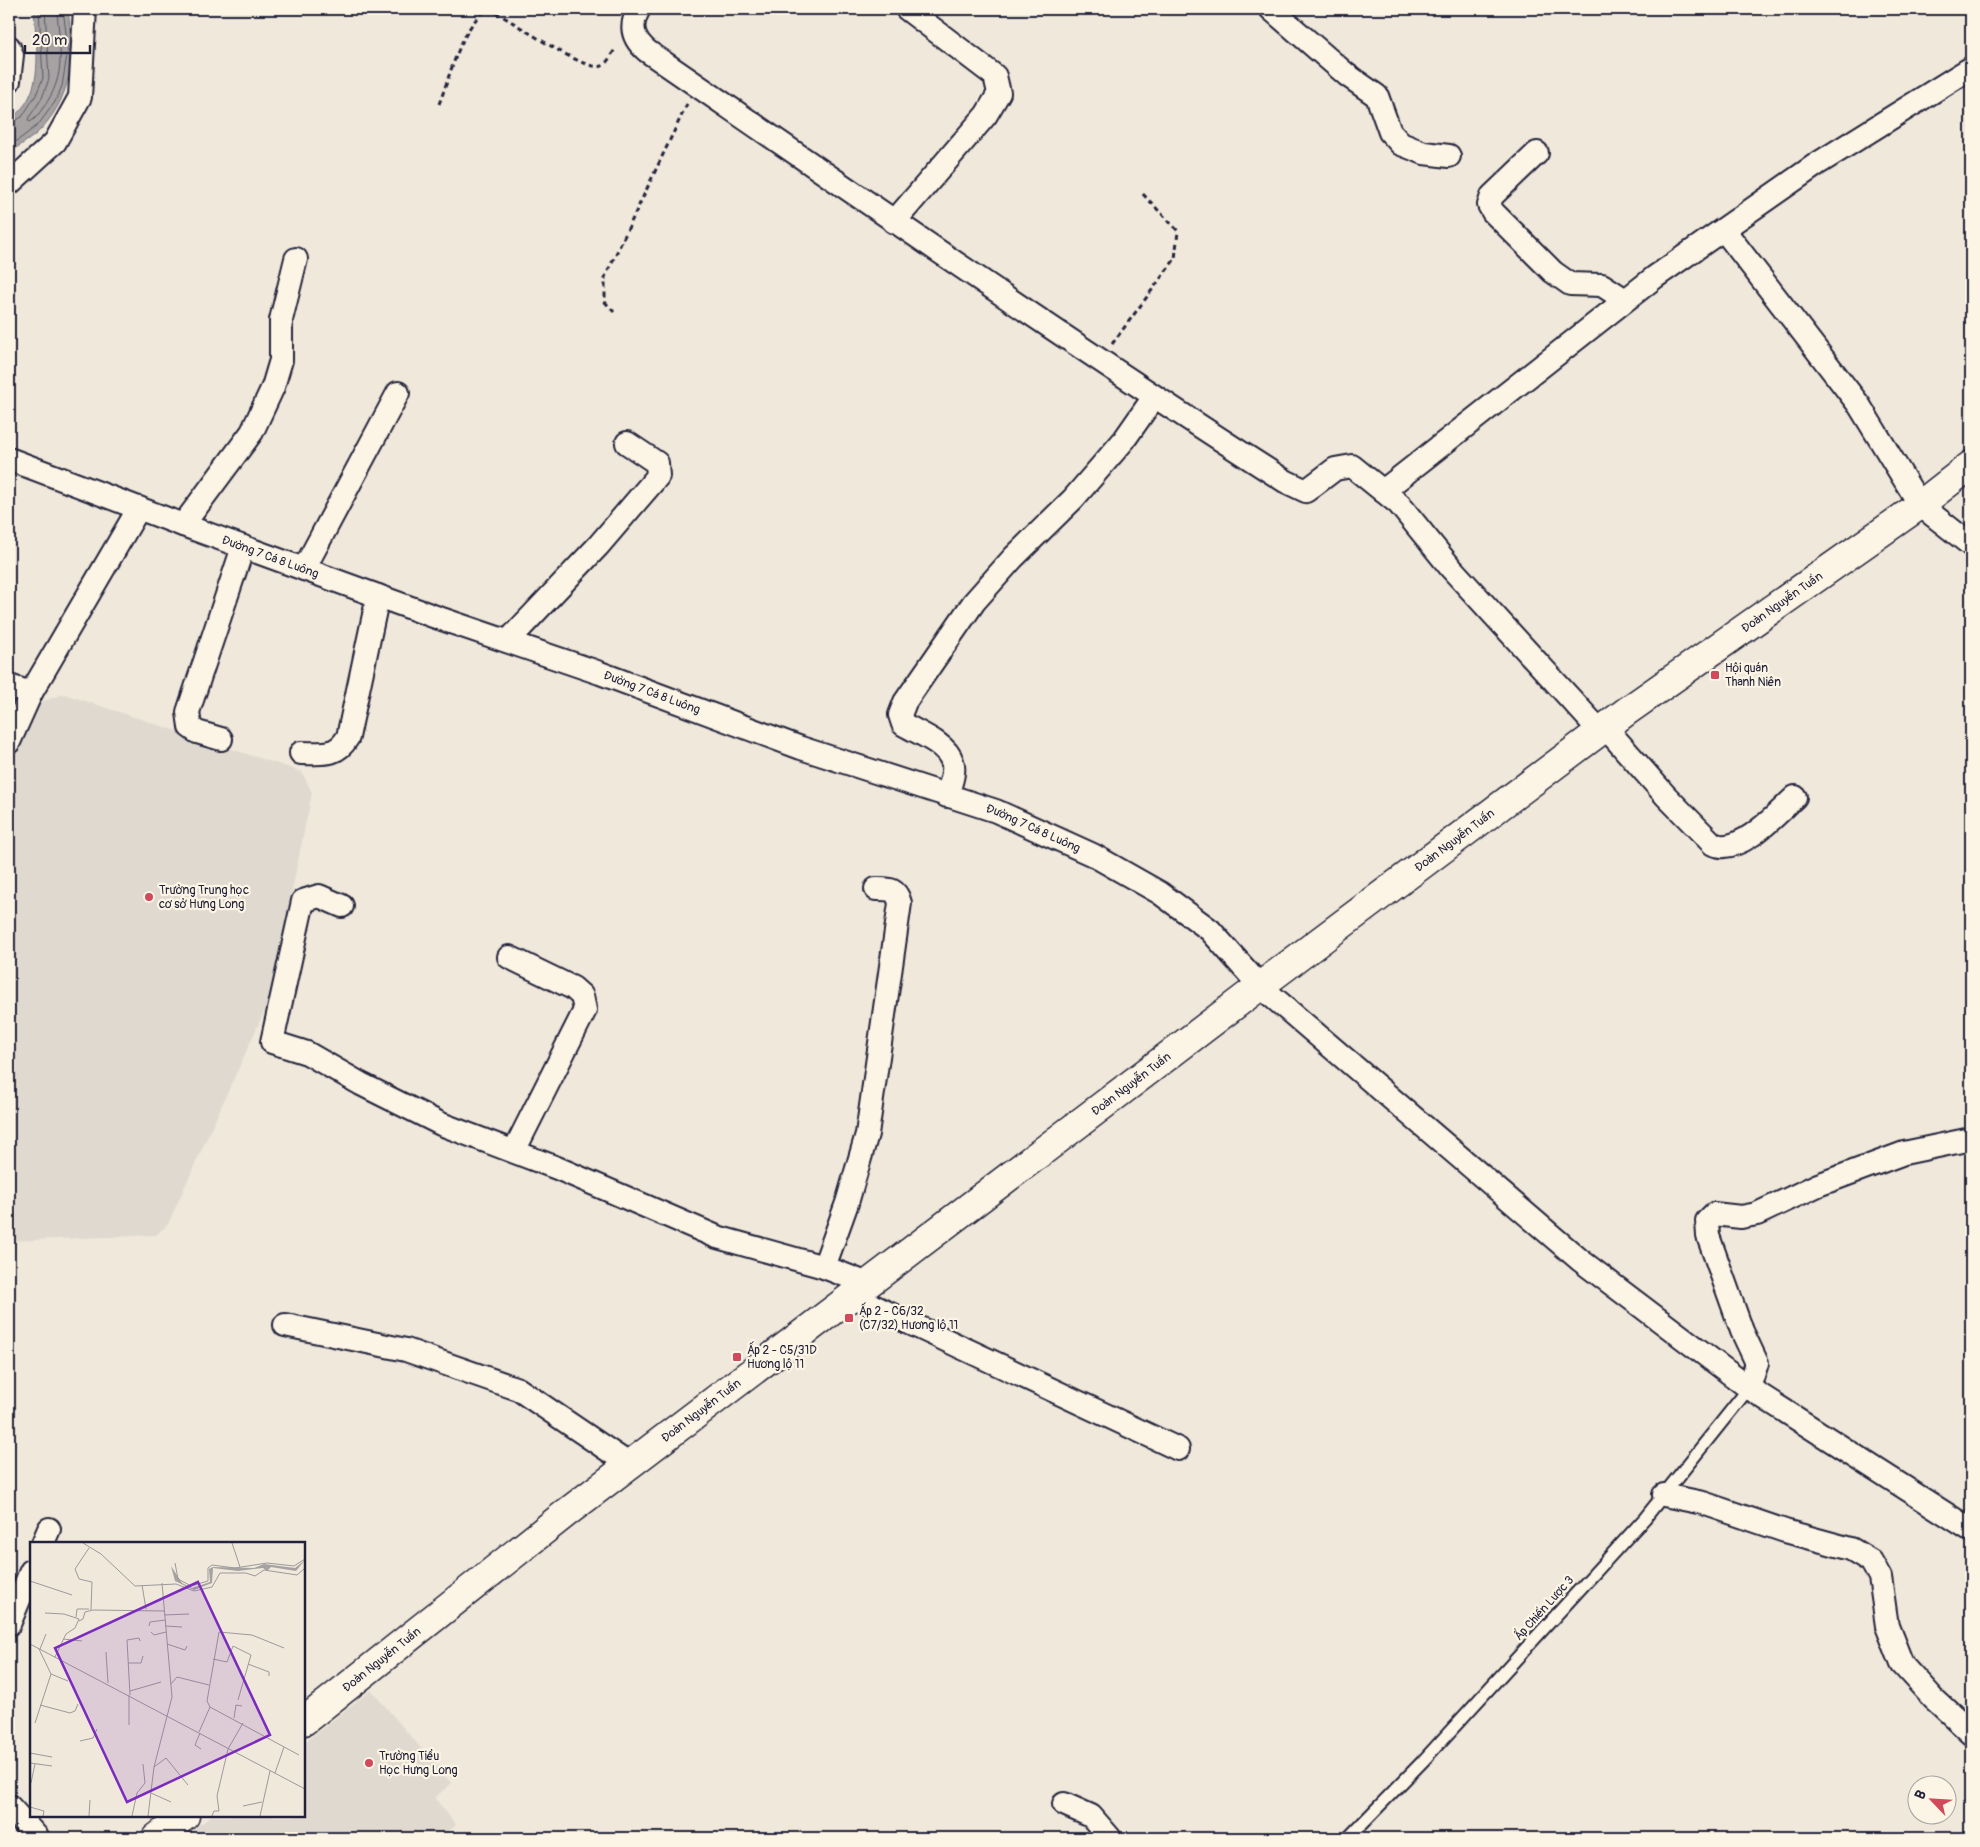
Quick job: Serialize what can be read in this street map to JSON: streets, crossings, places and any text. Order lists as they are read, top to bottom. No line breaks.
{"streets":{"main road":["Đoàn Nguyễn Tuấn"],"street":["Đường 7 Cá 8 Luông"],"lane":["Ấp Chiến Lược 3"]},"crossings":[["Đường 7 Cá 8 Luông","Đoàn Nguyễn Tuấn"],["Đường 7 Cá 8 Luông","Ấp Chiến Lược 3"]],"places":{"transit":["Hội quán Thanh Niên","Ấp 2 - C6/32 (C7/32) Hương lộ 11","Ấp 2 - C5/31D Hương lộ 11"],"other":["Trường Trung học cơ sở Hưng Long","Trường Tiểu Học Hưng Long"]},"scale_bar":"20 m","north":"top left"}
